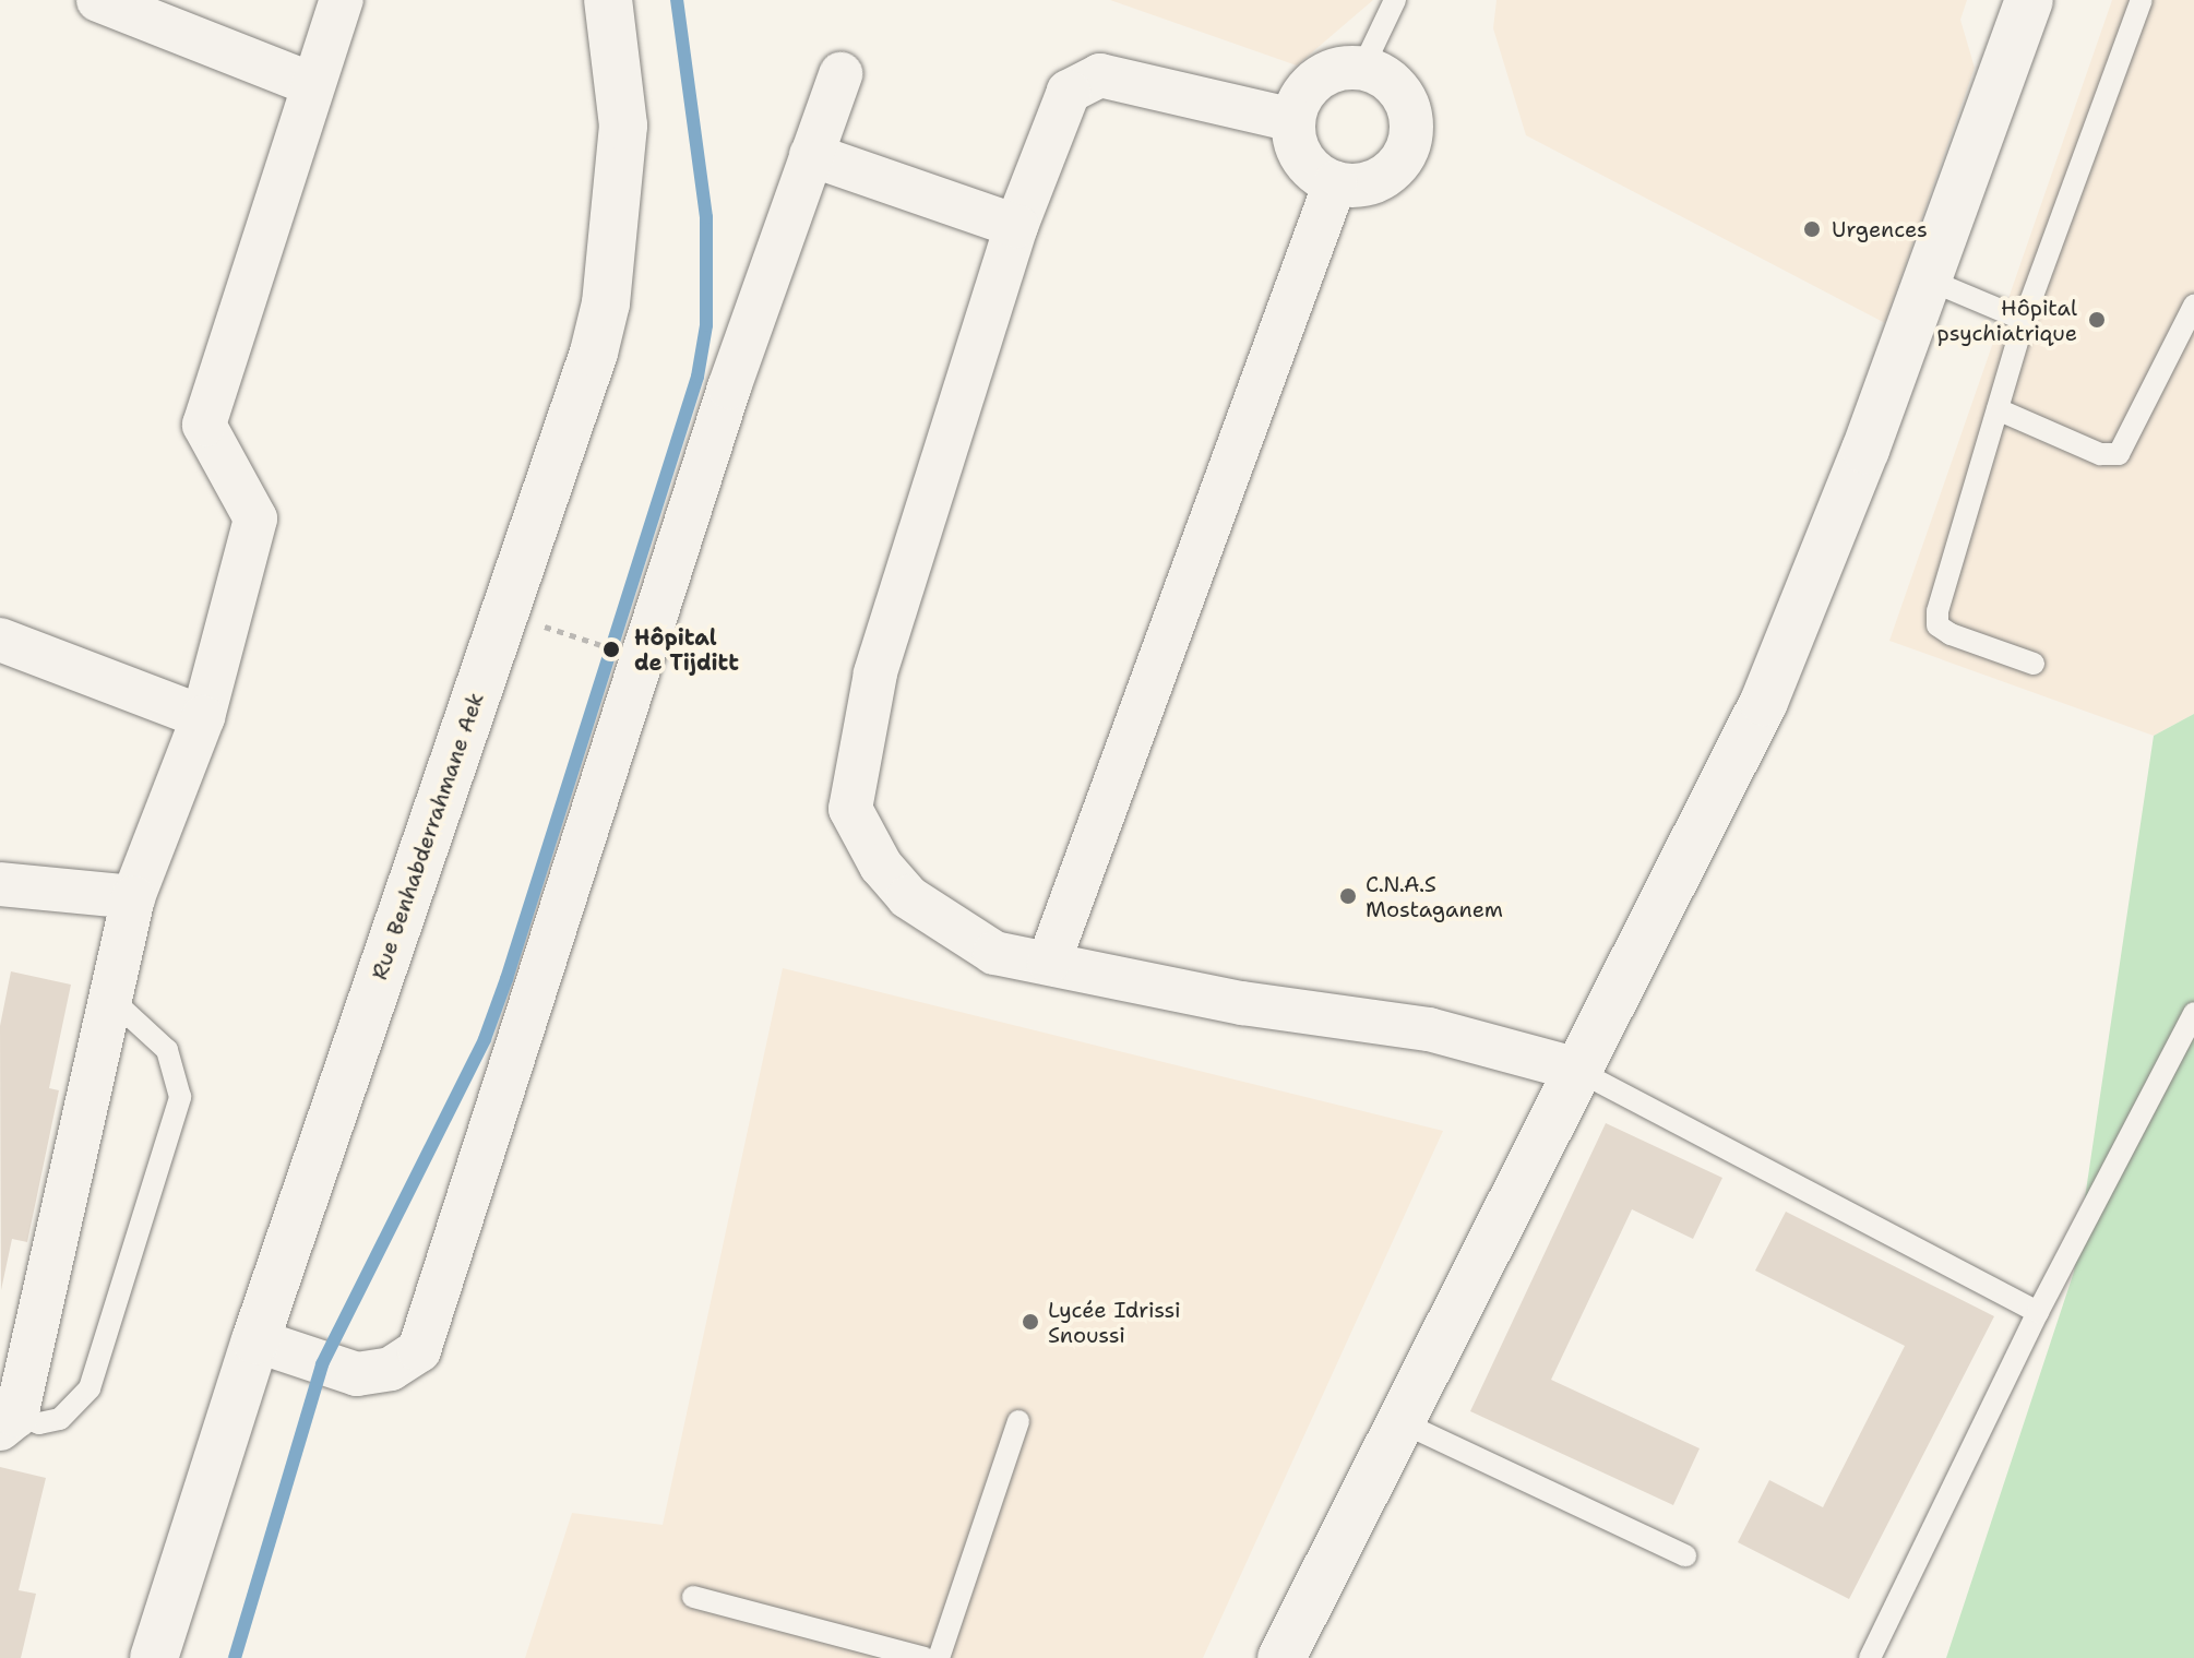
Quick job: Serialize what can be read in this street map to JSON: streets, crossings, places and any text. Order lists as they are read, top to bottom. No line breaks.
{"streets":{"main road":["Rue Benhabderrahmane Aek"]},"places":["Urgences","Hôpital psychiatrique","Hôpital de Tijditt","C.N.A.S Mostaganem","Lycée Idrissi Snoussi"]}
